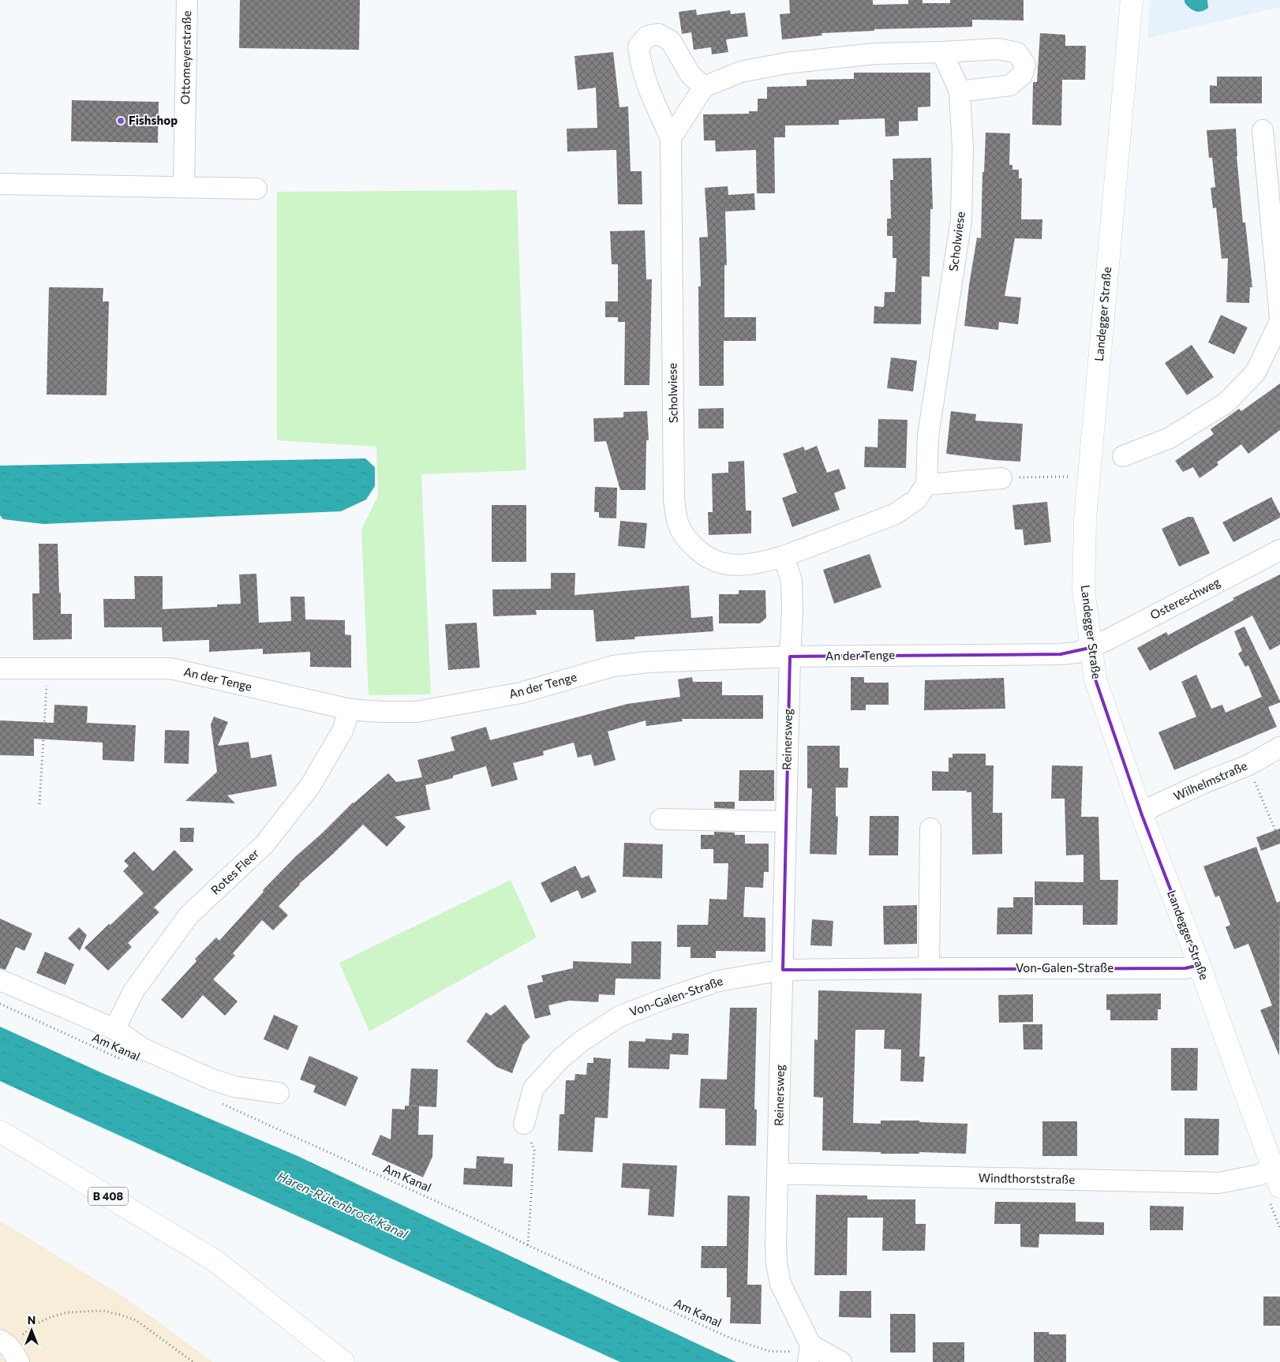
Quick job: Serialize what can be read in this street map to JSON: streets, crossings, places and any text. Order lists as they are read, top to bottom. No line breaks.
{"streets":{"main road":["Landegger Straße","B 408"],"street":["Ottomeyerstraße","Scholwiese","Ostereschweg","An der Tenge","Reinersweg","Wilhelmstraße","Rotes Fleer","Von-Galen-Straße","Windthorststraße"],"path":["Am Kanal"]},"crossings":[["Landegger Straße","Ostereschweg"],["Landegger Straße","An der Tenge"],["Landegger Straße","Wilhelmstraße"],["Landegger Straße","Von-Galen-Straße"],["Landegger Straße","Windthorststraße"],["Ostereschweg","An der Tenge"],["An der Tenge","Reinersweg"],["An der Tenge","Rotes Fleer"],["Reinersweg","Von-Galen-Straße"],["Reinersweg","Am Kanal"],["Reinersweg","Windthorststraße"]],"water":["Haren-Rütenbrock Kanal"],"places":["Fishshop"],"north":"top"}
